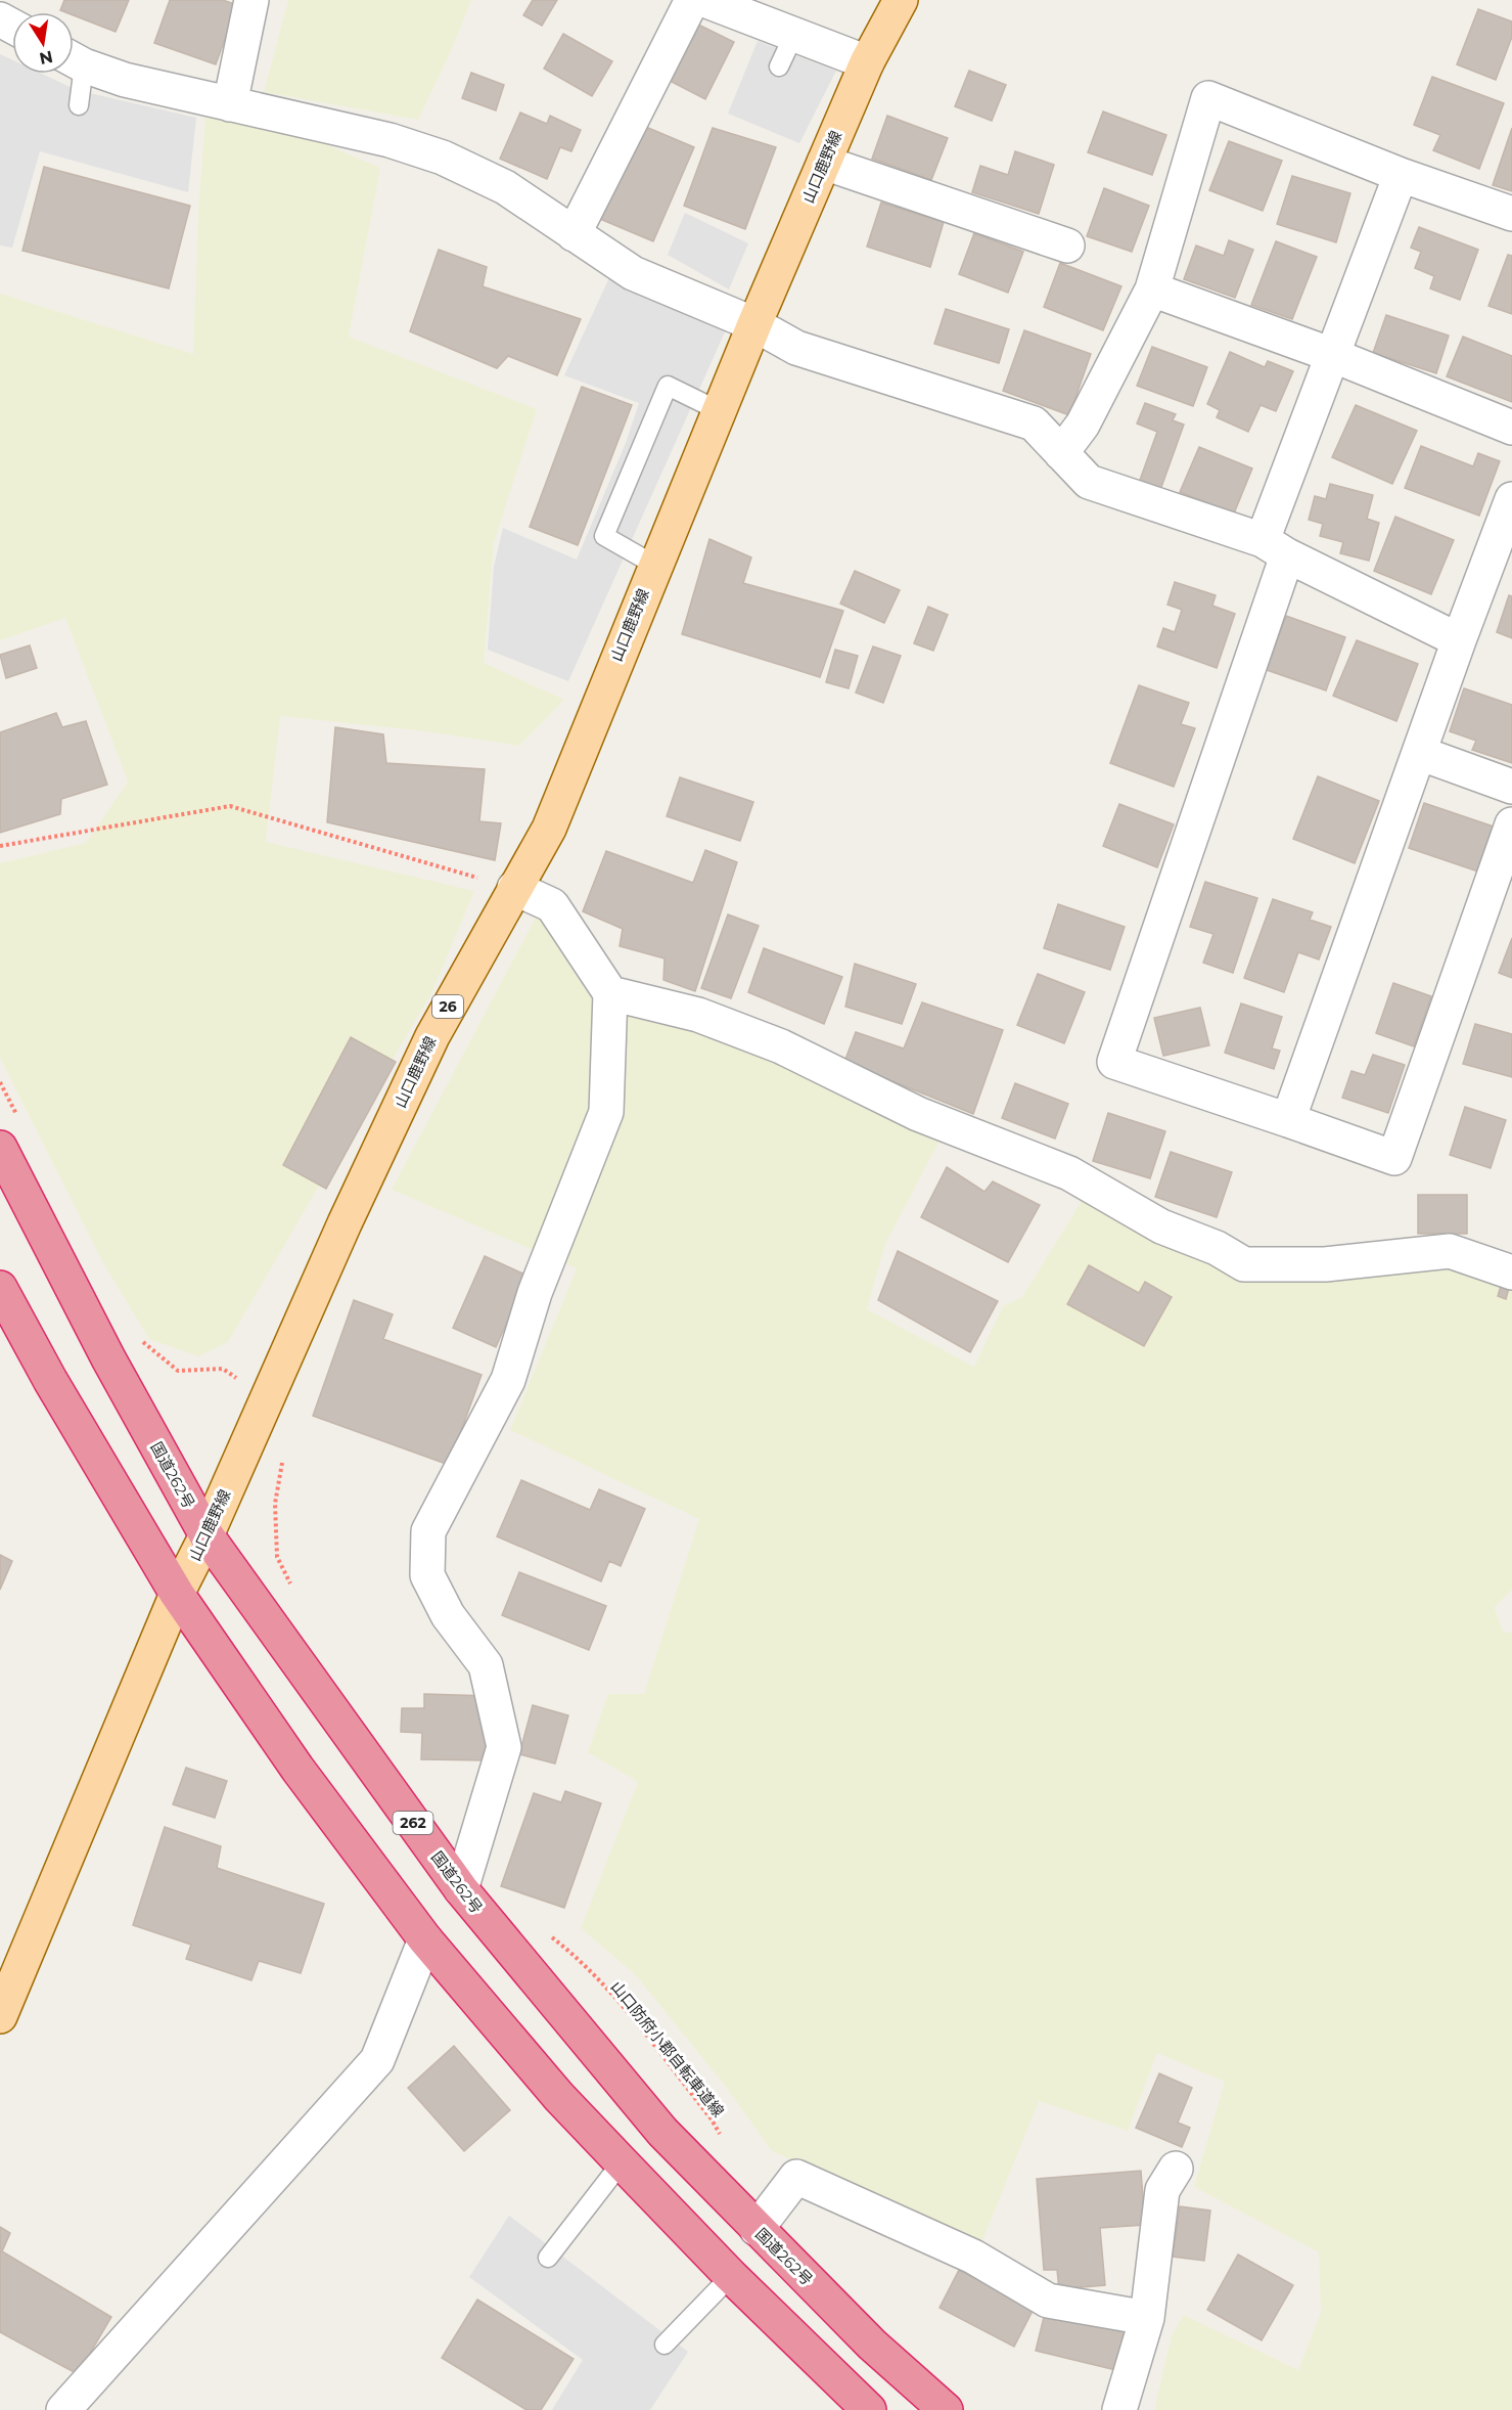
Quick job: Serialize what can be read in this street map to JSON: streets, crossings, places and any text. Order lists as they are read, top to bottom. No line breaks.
{"streets":{"highway":["国道262号","262"],"main road":["山口鹿野線","26"],"path":["山口防府小郡自転車道線"]},"crossings":[["山口鹿野線","国道262号"]],"north":"bottom"}
